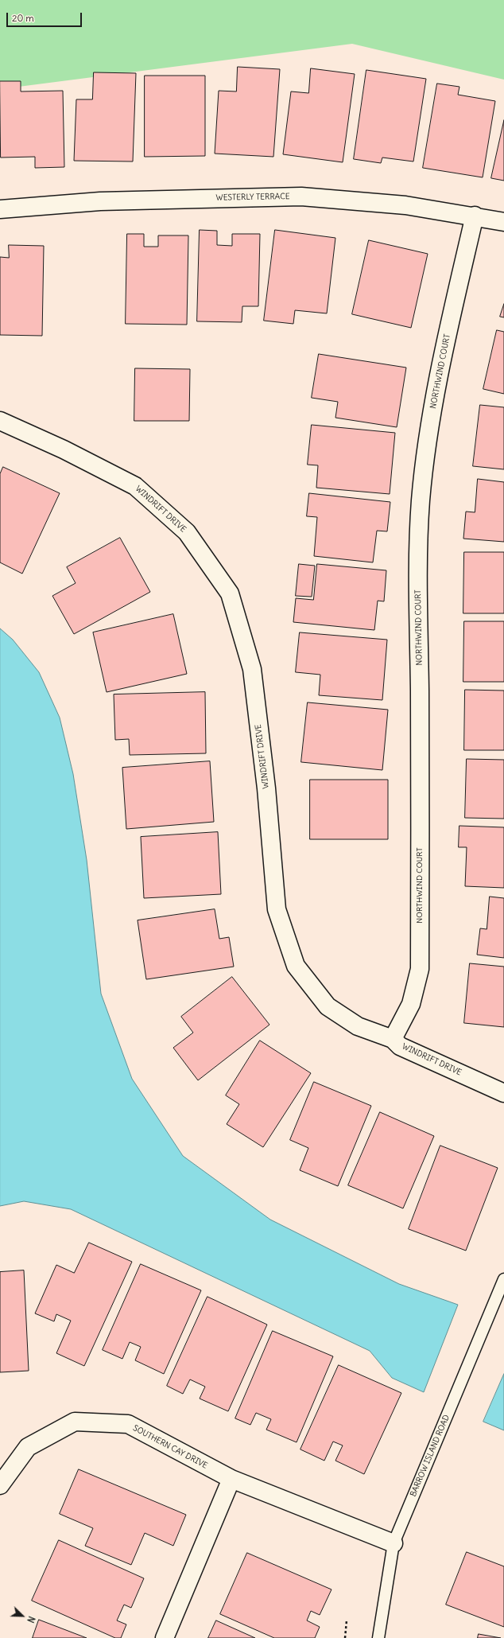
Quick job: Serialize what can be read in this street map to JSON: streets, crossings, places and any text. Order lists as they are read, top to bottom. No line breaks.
{"streets":{"street":["WESTERLY TERRACE","NORTHWIND COURT","WINDRIFT DRIVE","SOUTHERN CAY DRIVE"],"lane":["BARROW ISLAND ROAD"]},"crossings":[["WESTERLY TERRACE","NORTHWIND COURT"],["NORTHWIND COURT","WINDRIFT DRIVE"],["SOUTHERN CAY DRIVE","BARROW ISLAND ROAD"]],"scale_bar":"20 m","north":"bottom right"}
